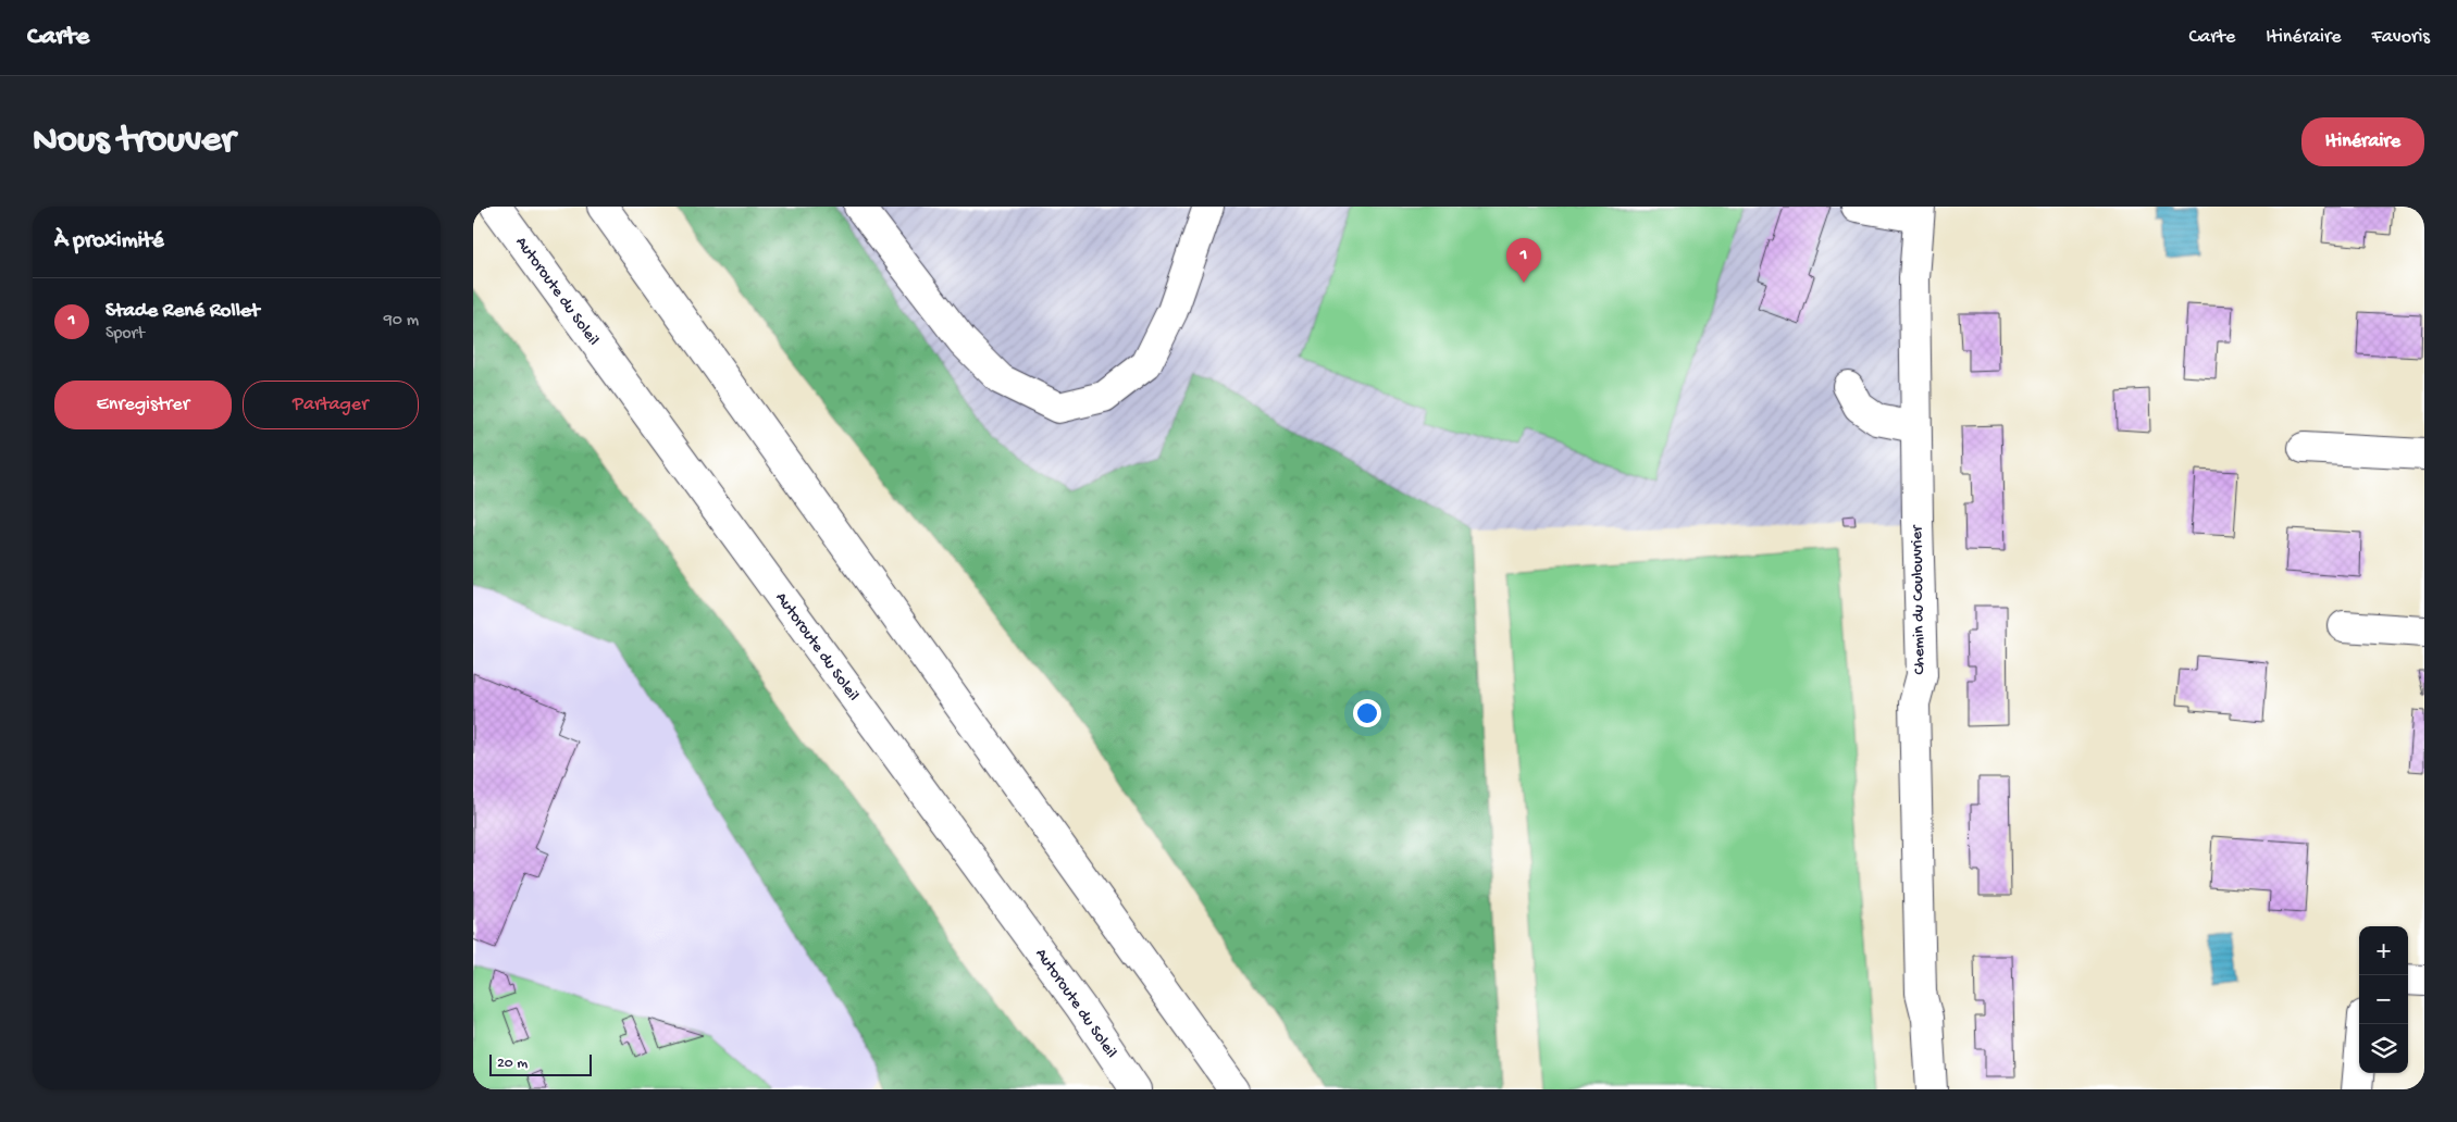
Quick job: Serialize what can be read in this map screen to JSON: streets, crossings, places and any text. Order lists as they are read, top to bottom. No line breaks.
{"streets":{"main road":["Autoroute du Soleil","Chemin du Coulouvrier"]},"scale_bar":"20 m","page":{"header":"Carte","nav":["Carte","Itinéraire","Favoris"],"buttons":["Itinéraire",["Enregistrer","Partager"]],"title":"Nous trouver","heading":"À proximité","pins":"1","list":[{"mark":"1","name":"Stade René Rollet","note":"Sport","value":"90 m"}],"map_buttons":["+","−"],"scale":"20 m"}}
